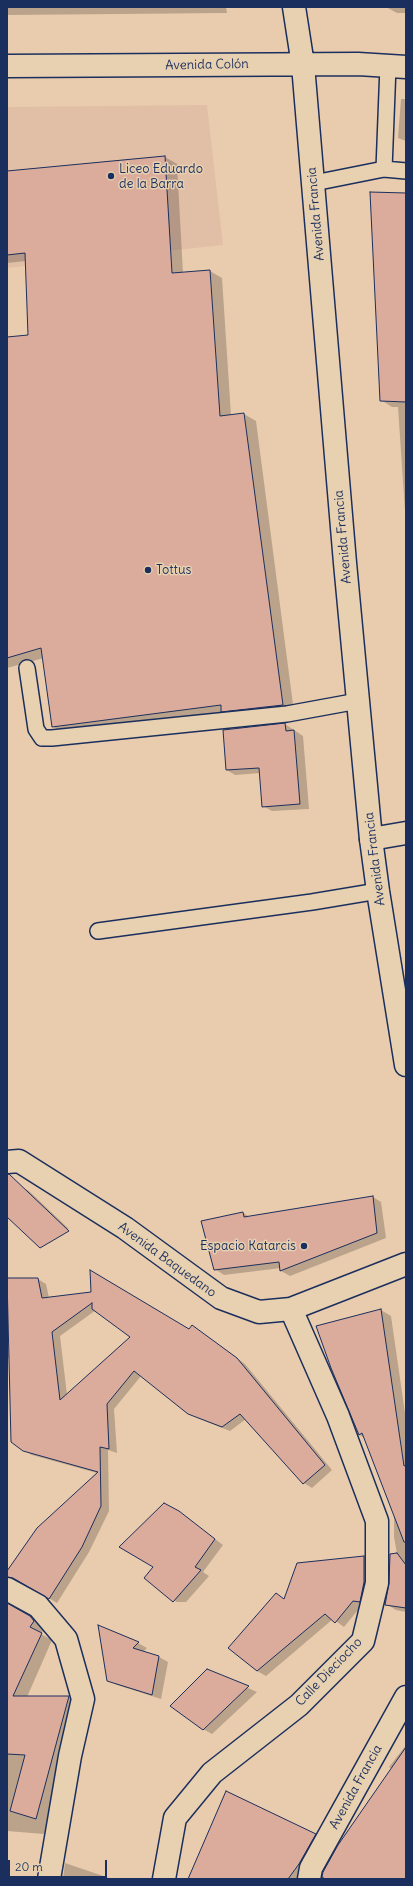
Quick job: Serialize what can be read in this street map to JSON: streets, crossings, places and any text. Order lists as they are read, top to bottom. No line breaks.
{"streets":{"main road":["Avenida Colón","Avenida Francia","Avenida Baquedano","Calle Dieciocho"]},"crossings":[["Avenida Colón","Avenida Francia"],["Avenida Baquedano","Calle Dieciocho"]],"places":["Liceo Eduardo de la Barra","Tottus","Espacio Katarcis"],"scale_bar":"20 m"}
